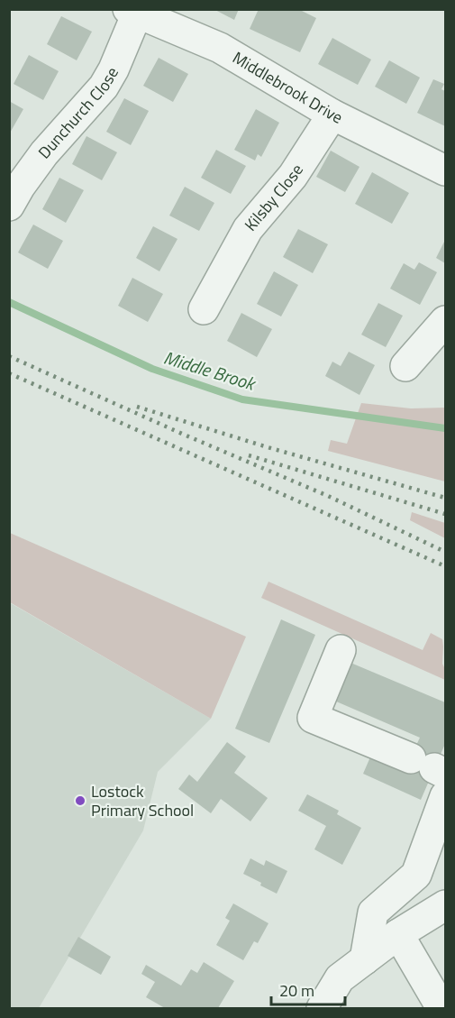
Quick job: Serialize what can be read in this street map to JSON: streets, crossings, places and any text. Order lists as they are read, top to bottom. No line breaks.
{"streets":{"street":["Middlebrook Drive","Dunchurch Close","Kilsby Close"]},"crossings":[["Middlebrook Drive","Dunchurch Close"],["Middlebrook Drive","Kilsby Close"]],"water":["Middle Brook"],"places":["Lostock Primary School"],"scale_bar":"20 m"}
